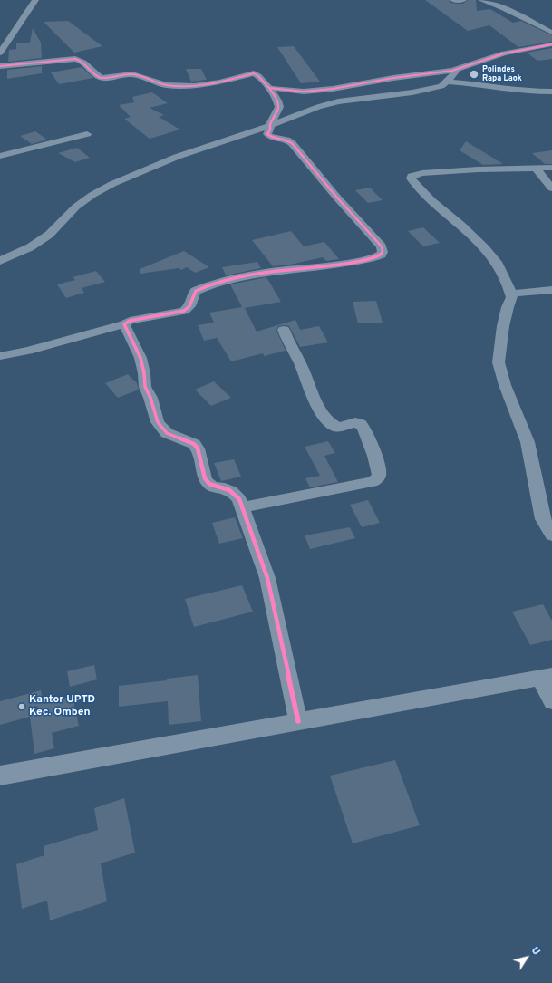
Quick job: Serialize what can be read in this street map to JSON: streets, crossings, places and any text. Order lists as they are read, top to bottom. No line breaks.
{"places":["Polindes Rapa Laok","Kantor UPTD Kec. Omben"],"north":"top right"}
